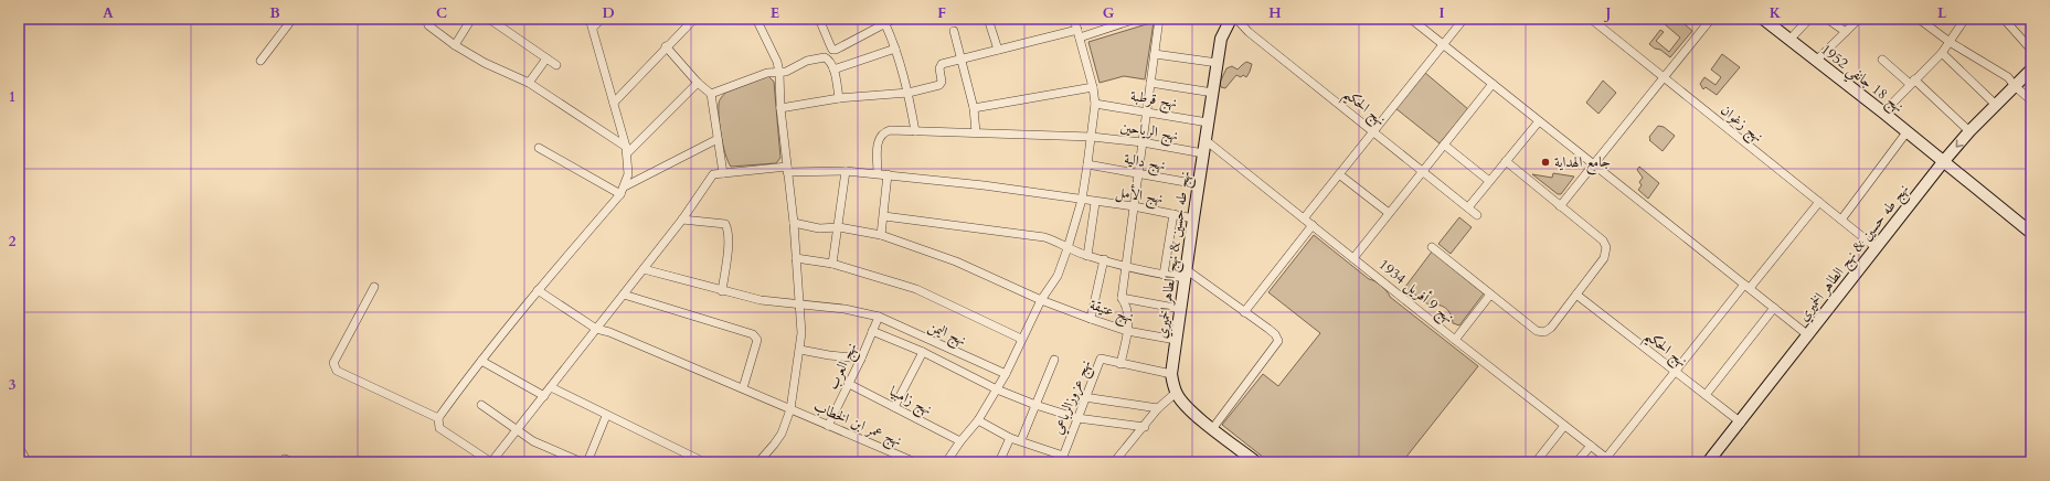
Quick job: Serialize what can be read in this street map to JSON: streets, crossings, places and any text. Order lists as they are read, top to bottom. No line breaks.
{"streets":{"street":["نهج 18 جانفي 1952","نهج قرطبة","نهج الحكيم","نهج زغوان","نهج الرياحين","نهج دالية","نهج الأمل","نهج طه حسين & نهج الطاهر الخميري","نهج 9 أفريل 1934","نهج عتيقة","نهج اليمن","نهج العرب","نهج عزوزالرباعي","نهج زامبيا","نهج عمر ابن الخطاب"]},"crossings":[["نهج 18 جانفي 1952","نهج طه حسين & نهج الطاهر الخميري"],["نهج قرطبة","نهج طه حسين & نهج الطاهر الخميري"],["نهج الحكيم","نهج طه حسين & نهج الطاهر الخميري"],["نهج زغوان","نهج طه حسين & نهج الطاهر الخميري"],["نهج الرياحين","نهج الأمل"],["نهج الرياحين","نهج طه حسين & نهج الطاهر الخميري"],["نهج دالية","نهج طه حسين & نهج الطاهر الخميري"],["نهج الأمل","نهج طه حسين & نهج الطاهر الخميري"],["نهج طه حسين & نهج الطاهر الخميري","نهج 9 أفريل 1934"],["نهج طه حسين & نهج الطاهر الخميري","نهج عتيقة"],["نهج طه حسين & نهج الطاهر الخميري","نهج عزوزالرباعي"],["نهج اليمن","نهج العرب"],["نهج العرب","نهج زامبيا"],["نهج العرب","نهج عمر ابن الخطاب"]],"places":["جامع الهداية"],"grid":{"columns":["A","B","C","D","E","F","G","H","I","J","K","L"],"rows":["1","2","3"]}}
